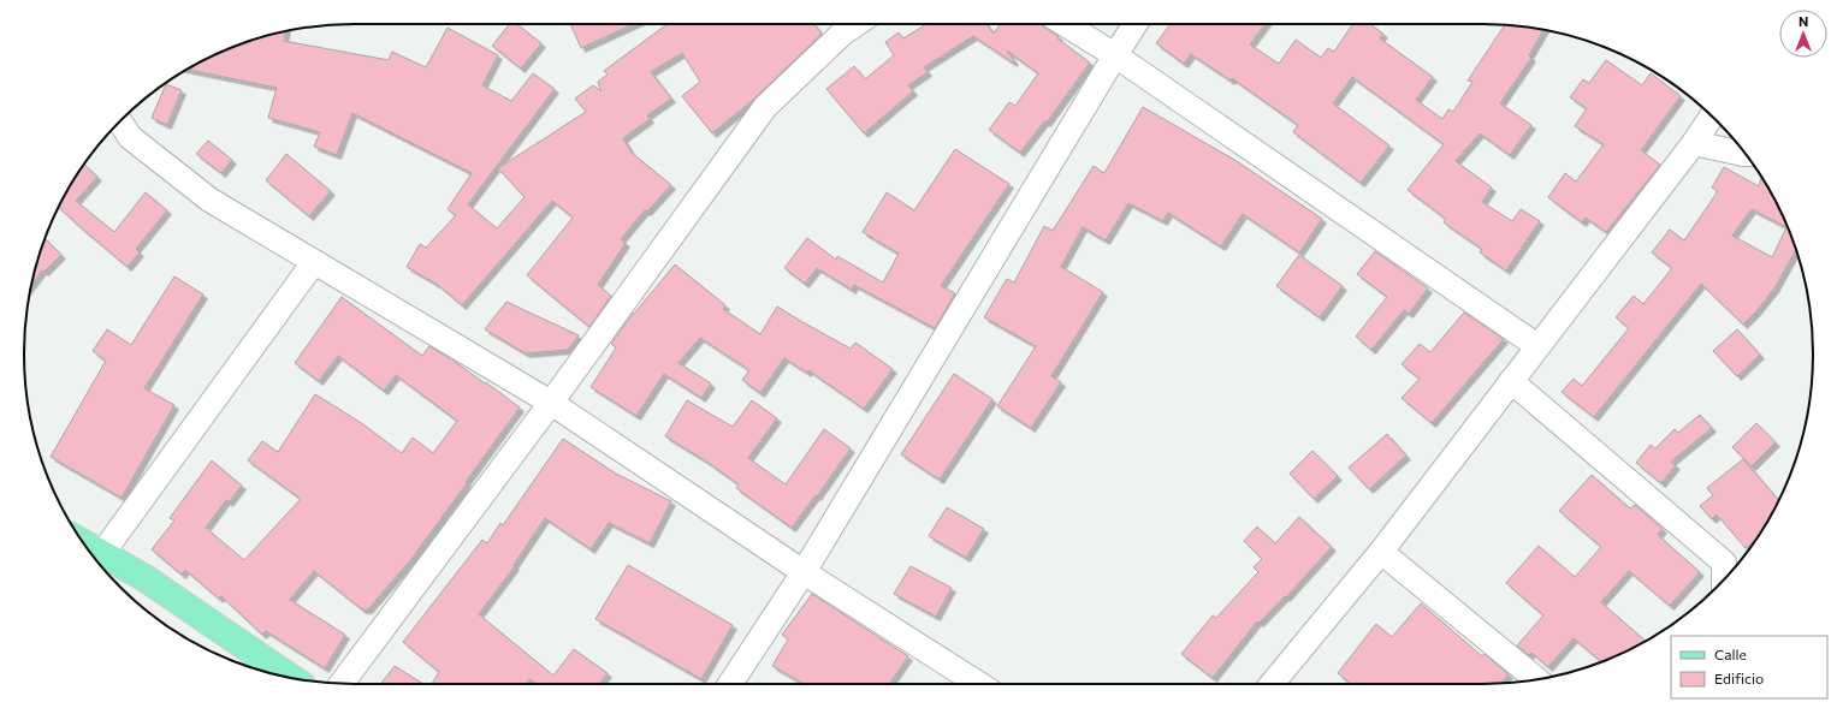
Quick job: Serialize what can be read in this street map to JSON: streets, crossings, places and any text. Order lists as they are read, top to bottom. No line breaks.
{"legend":["Calle","Edificio"],"north":"top"}
